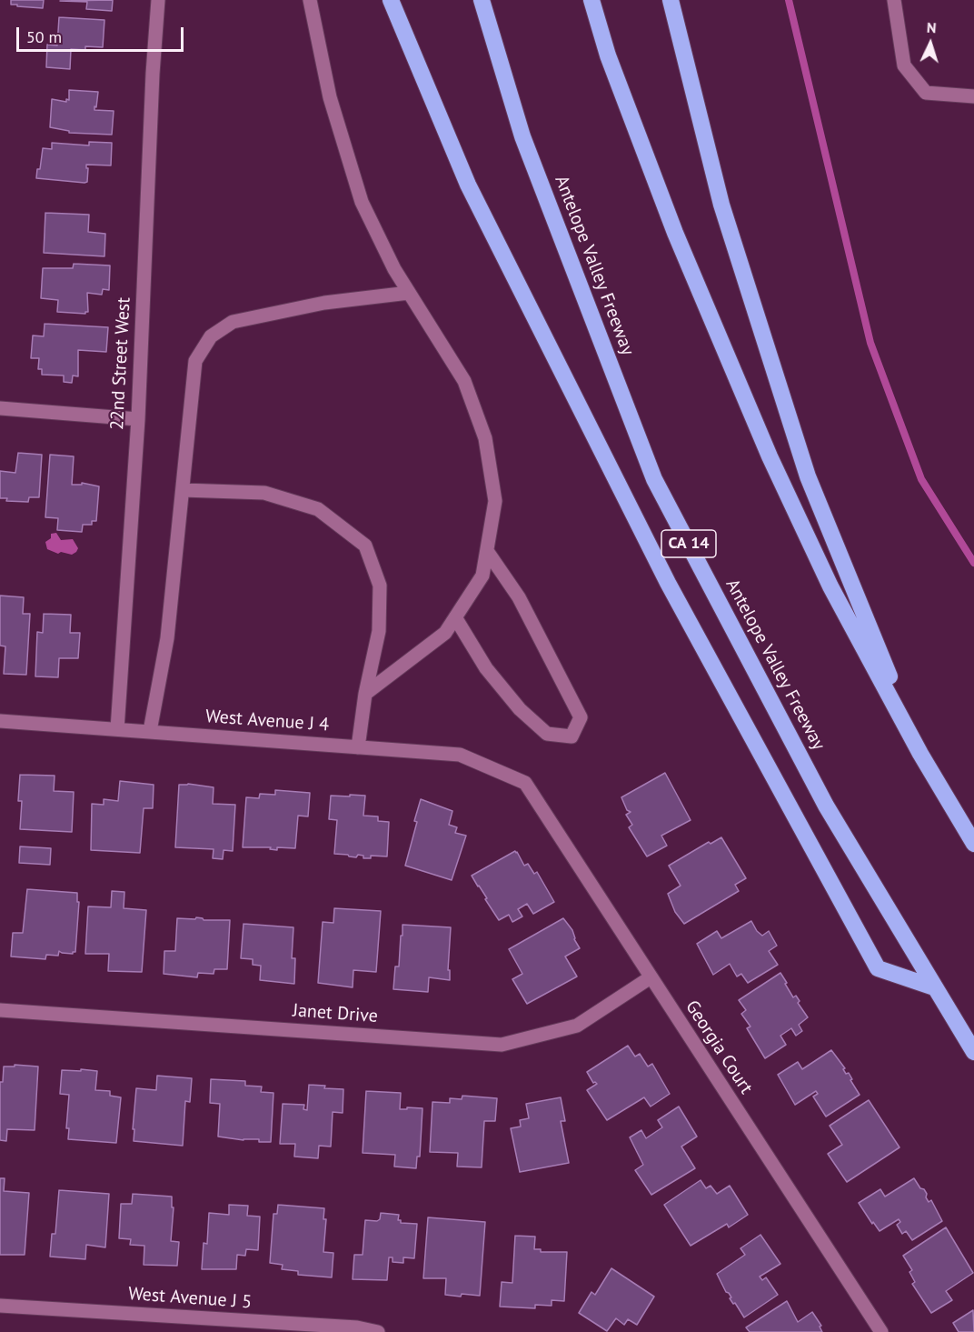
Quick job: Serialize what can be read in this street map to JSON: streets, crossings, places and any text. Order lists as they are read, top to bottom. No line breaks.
{"streets":{"highway":["Antelope Valley Freeway","CA 14"],"street":["22nd Street West","West Avenue J 4","Janet Drive","Georgia Court","West Avenue J 5"]},"crossings":[["22nd Street West","West Avenue J 4"],["West Avenue J 4","Georgia Court"],["Janet Drive","Georgia Court"]],"scale_bar":"50 m","north":"top"}
